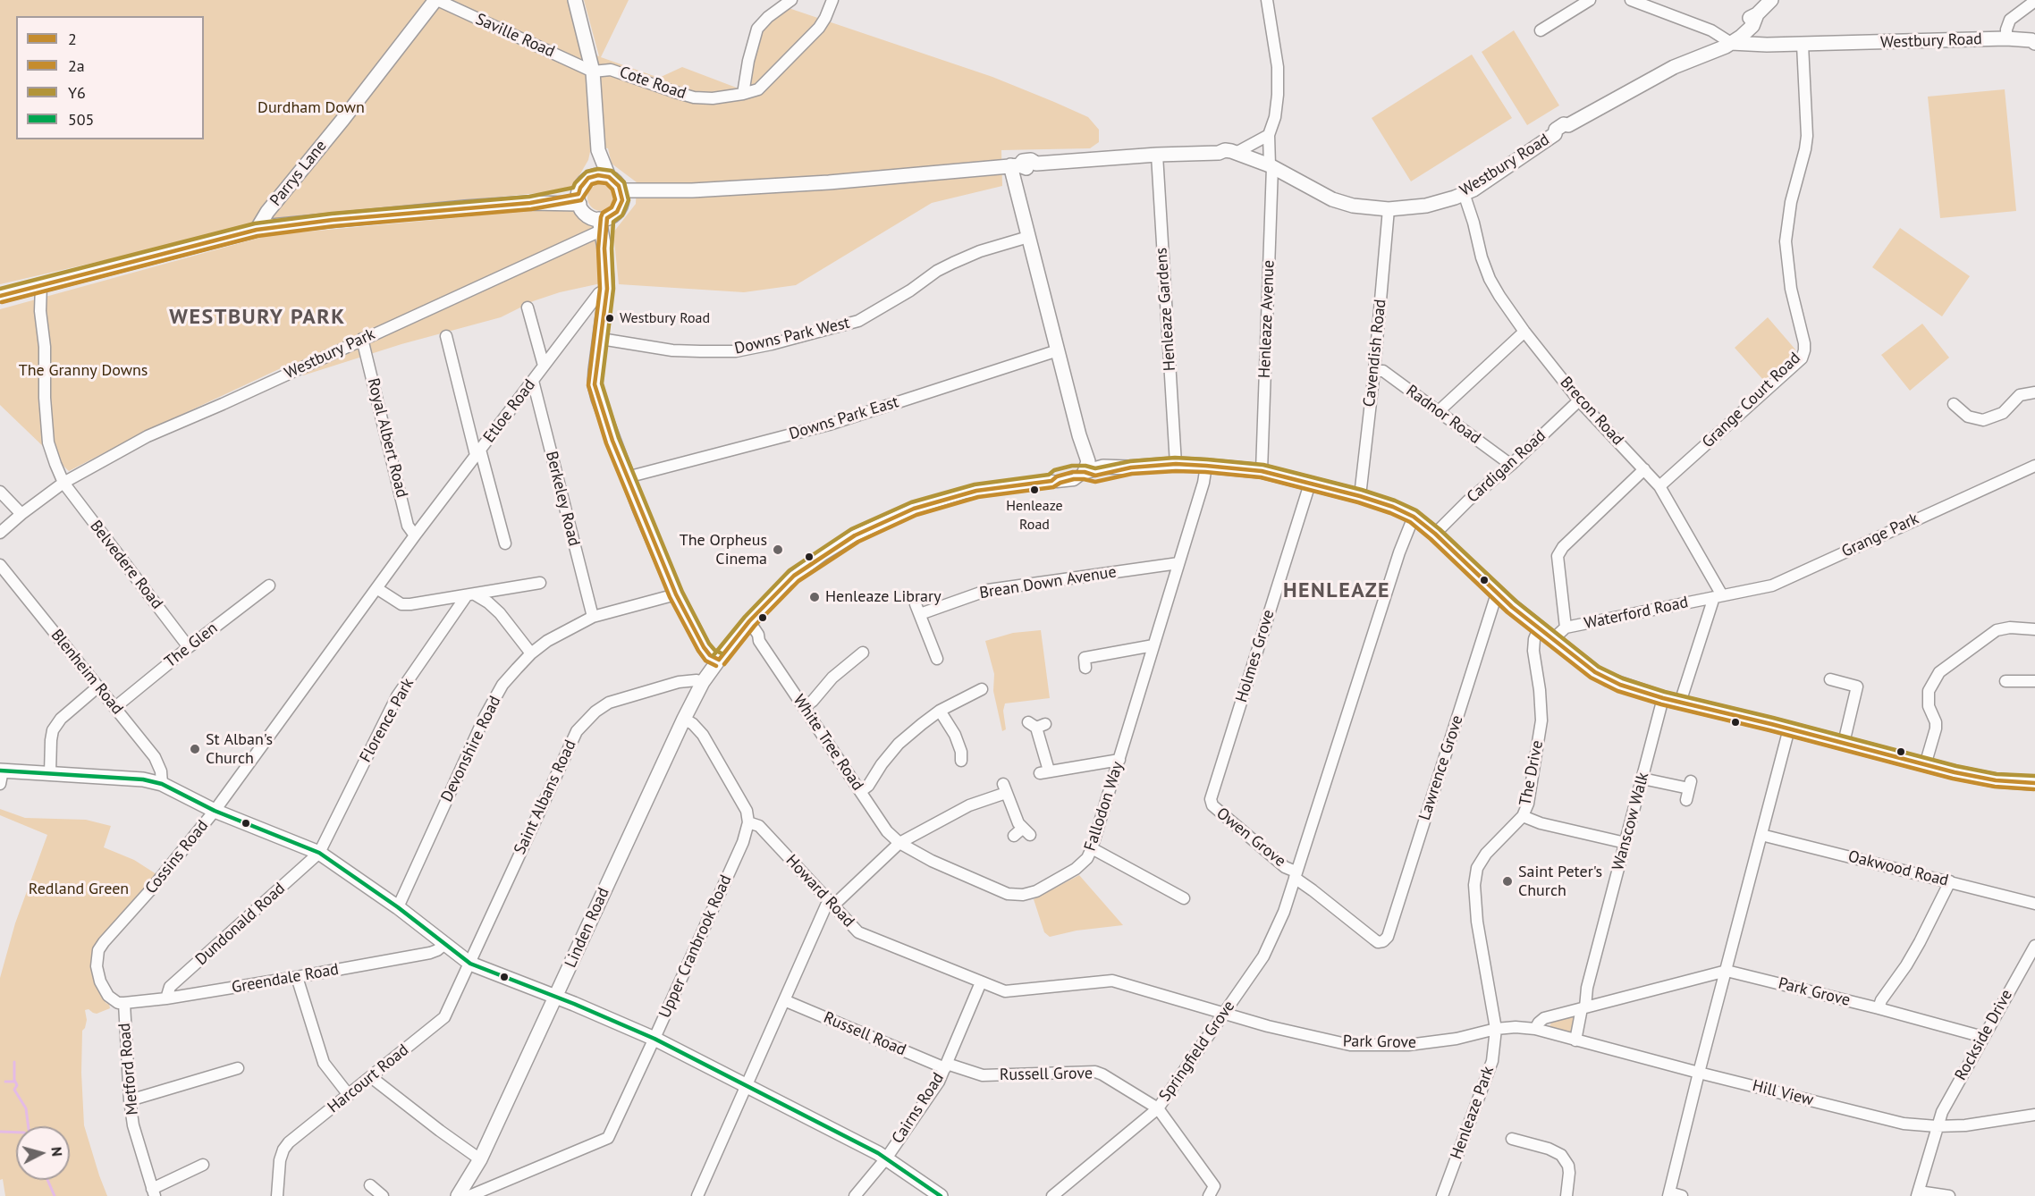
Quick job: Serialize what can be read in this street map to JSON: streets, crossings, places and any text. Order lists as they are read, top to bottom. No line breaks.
{"streets":{"main road":["Westbury Road","Parrys Lane","Linden Road"],"street":["Saville Road","Cote Road","Henleaze Gardens","Henleaze Avenue","Downs Park West","Cavendish Road","Westbury Park","Grange Court Road","Etloe Road","Brecon Road","Radnor Road","Downs Park East","Royal Albert Road","Cardigan Road","Berkeley Road","Grange Park","Belvedere Road","Brean Down Avenue","Waterford Road","The Glen","Holmes Grove","Blenheim Road","Florence Park","White Tree Road","Devonshire Road","Lawrence Grove","The Drive","Saint Albans Road","Fallodon Way","Wanscow Walk","Owen Grove","Cossins Road","Oakwood Road","Howard Road","Dundonald Road","Upper Cranbrook Road","Greendale Road","Park Grove","Russell Road","Rockside Drive","Springfield Grove","Metford Road","Russell Grove","Harcourt Road","Hill View","Cairns Road","Henleaze Park"]},"crossings":[["Saville Road","Cote Road"],["Saville Road","Parrys Lane"],["Westbury Road","Henleaze Gardens"],["Westbury Road","Henleaze Avenue"],["Westbury Road","Cavendish Road"],["Westbury Road","Westbury Park"],["Westbury Road","Grange Court Road"],["Westbury Road","Brecon Road"],["Cavendish Road","Radnor Road"],["Westbury Park","Royal Albert Road"],["Westbury Park","Belvedere Road"],["Grange Court Road","Brecon Road"],["Etloe Road","Royal Albert Road"],["Etloe Road","Berkeley Road"],["Etloe Road","Cossins Road"],["Brecon Road","Cardigan Road"],["Brecon Road","Grange Park"],["Brecon Road","Waterford Road"],["Radnor Road","Cardigan Road"],["Berkeley Road","Devonshire Road"],["Grange Park","Waterford Road"],["Belvedere Road","The Glen"],["Brean Down Avenue","Fallodon Way"],["The Glen","Blenheim Road"],["Holmes Grove","Owen Grove"],["Florence Park","Dundonald Road"],["White Tree Road","Fallodon Way"],["Lawrence Grove","Owen Grove"],["The Drive","Park Grove"],["The Drive","Henleaze Park"],["Saint Albans Road","Linden Road"],["Saint Albans Road","Harcourt Road"],["Wanscow Walk","Park Grove"],["Owen Grove","Springfield Grove"],["Cossins Road","Greendale Road"],["Cossins Road","Metford Road"],["Howard Road","Upper Cranbrook Road"],["Howard Road","Park Grove"],["Howard Road","Cairns Road"],["Dundonald Road","Greendale Road"],["Greendale Road","Metford Road"],["Park Grove","Rockside Drive"],["Park Grove","Springfield Grove"],["Park Grove","Hill View"],["Park Grove","Henleaze Park"],["Russell Road","Russell Grove"],["Russell Road","Cairns Road"],["Rockside Drive","Hill View"],["Springfield Grove","Russell Grove"],["Russell Grove","Cairns Road"]],"districts":["WESTBURY PARK","HENLEAZE"],"parks":["Durdham Down","The Granny Downs","Redland Green"],"places":["Westbury Road","Henleaze Road","The Orpheus Cinema","Henleaze Library","St Alban's Church","Saint Peter's Church"],"lines":["transit line Y6","transit line 2","transit line 2a","transit line 505"],"legend":["2","2a","Y6","505"],"north":"right"}
